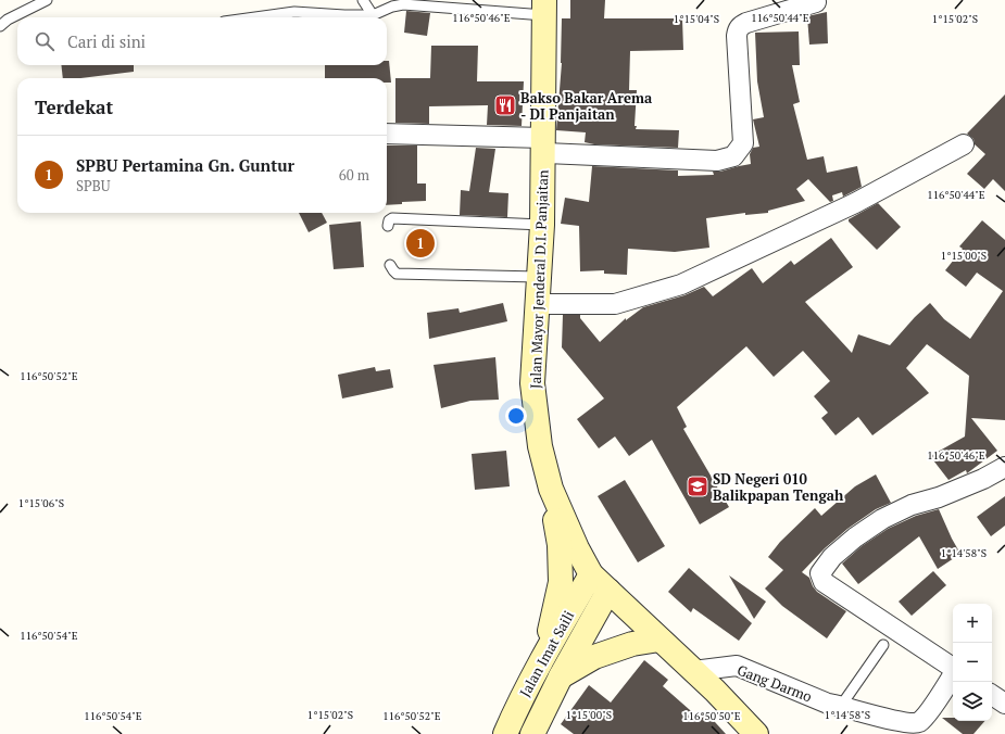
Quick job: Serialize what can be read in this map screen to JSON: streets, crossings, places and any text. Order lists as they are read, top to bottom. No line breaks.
{"streets":{"main road":["Jalan Mayor Jenderal D.I. Panjaitan","Jalan Imat Saili"],"street":["Gang Darmo"]},"crossings":[["Jalan Mayor Jenderal D.I. Panjaitan","Jalan Imat Saili"]],"places":{"restaurant":["Bakso Bakar Arema - DI Panjaitan"],"school or university":["SD Negeri 010 Balikpapan Tengah"]},"page":{"search":"Cari di sini","heading":"Terdekat","list":[{"mark":"1","name":"SPBU Pertamina Gn. Guntur","note":"SPBU","value":"60 m"}],"pins":"1","map_buttons":["+","−"]},"coordinates":["116°50'46\"E","116°50'44\"E","1°15'04\"S","1°15'02\"S","1°15'00\"S","116°50'52\"E","1°15'06\"S","1°14'58\"S","116°50'54\"E","116°50'50\"E"]}
